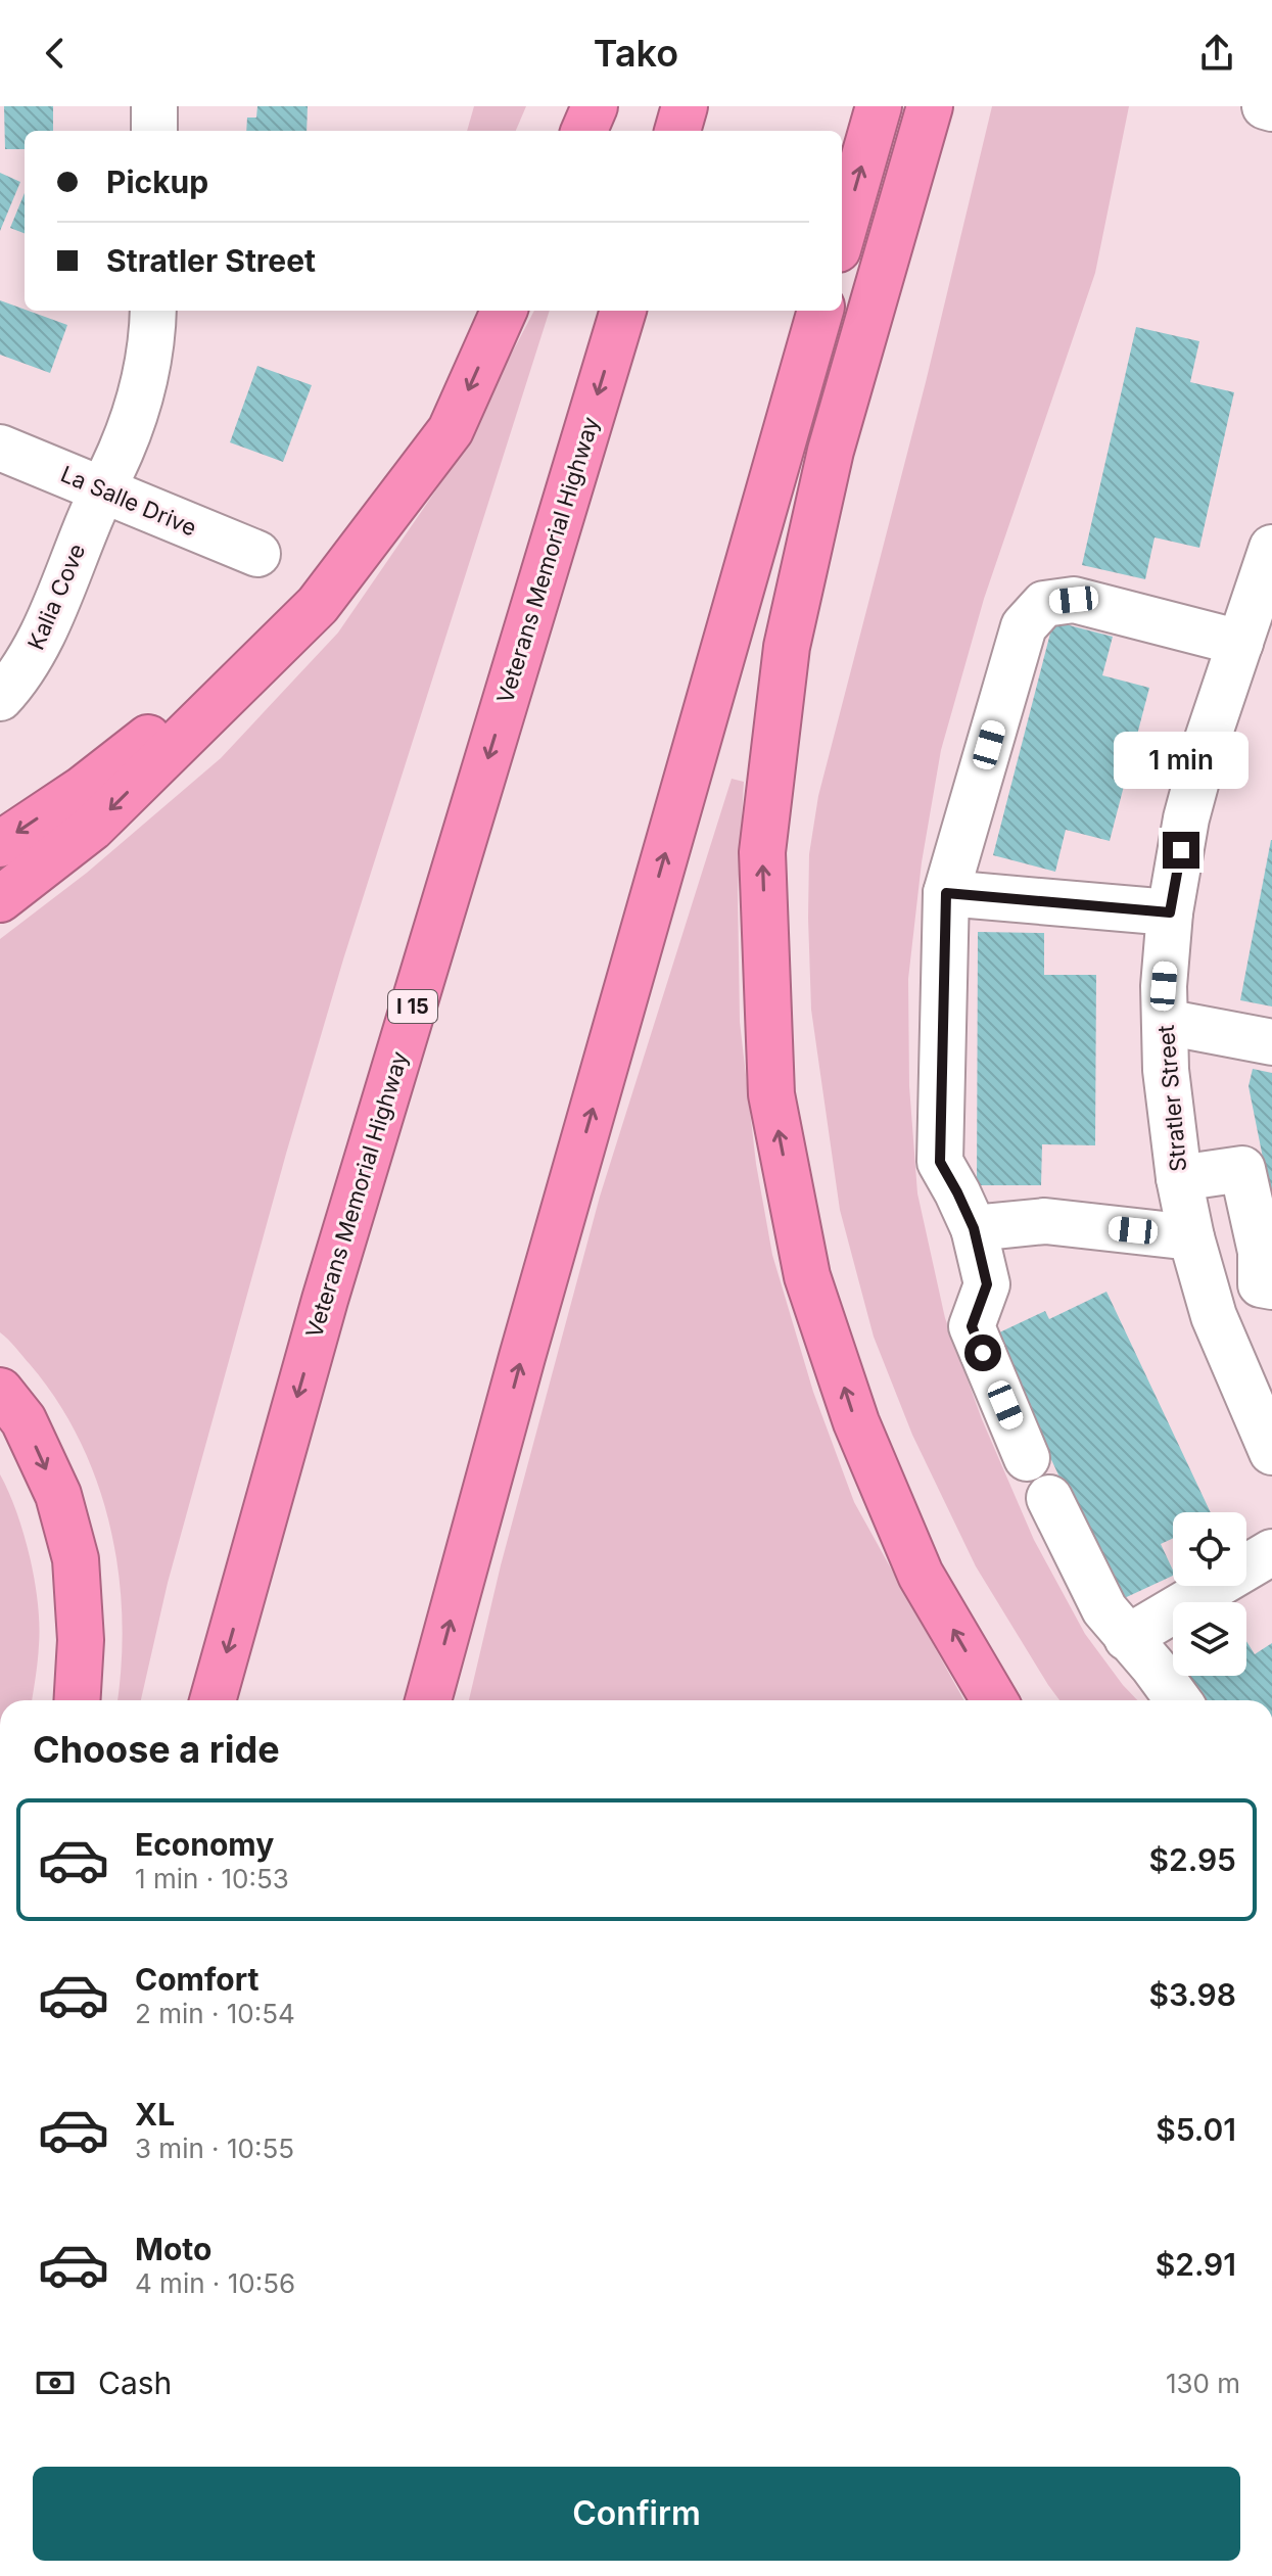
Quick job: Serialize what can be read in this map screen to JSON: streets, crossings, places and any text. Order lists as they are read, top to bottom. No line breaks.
{"streets":{"highway":["Veterans Memorial Highway","I 15"],"street":["La Salle Drive","Kalia Cove","Stratler Street"]},"crossings":[["La Salle Drive","Kalia Cove"]],"page":{"header":"Tako","banner":["Pickup","Stratler Street"],"bubble":"1 min","heading":"Choose a ride","list":[{"name":"Economy","note":"1 min · 10:53","value":"$2.95"},{"name":"Comfort","note":"2 min · 10:54","value":"$3.98"},{"name":"XL","note":"3 min · 10:55","value":"$5.01"},{"name":"Moto","note":"4 min · 10:56","value":"$2.91"}],"pay":["Cash","130 m"],"buttons":"Confirm"}}
